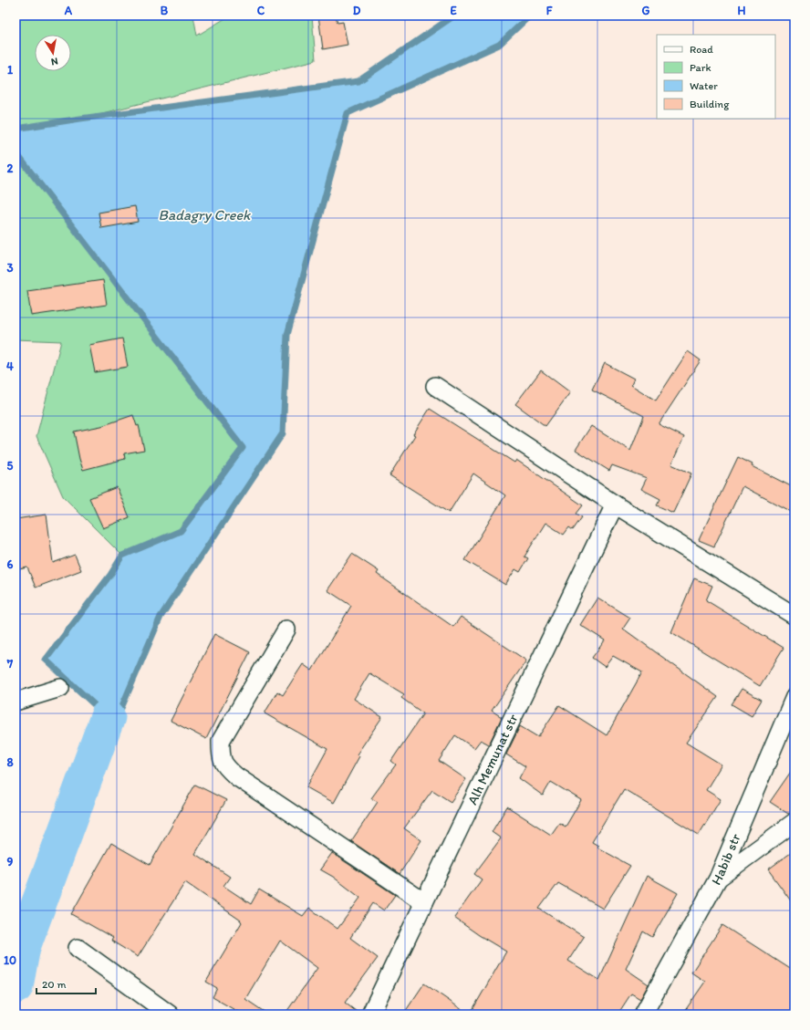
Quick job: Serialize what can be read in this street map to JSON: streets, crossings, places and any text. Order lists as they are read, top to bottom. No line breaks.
{"streets":{"street":["Alh Memunat str","Habib str"]},"water":["Badagry Creek"],"legend":["Road","Park","Water","Building"],"scale_bar":"20 m","north":"bottom","grid":{"columns":["A","B","C","D","E","F","G","H"],"rows":["1","2","3","4","5","6","7","8","9","10"]}}
